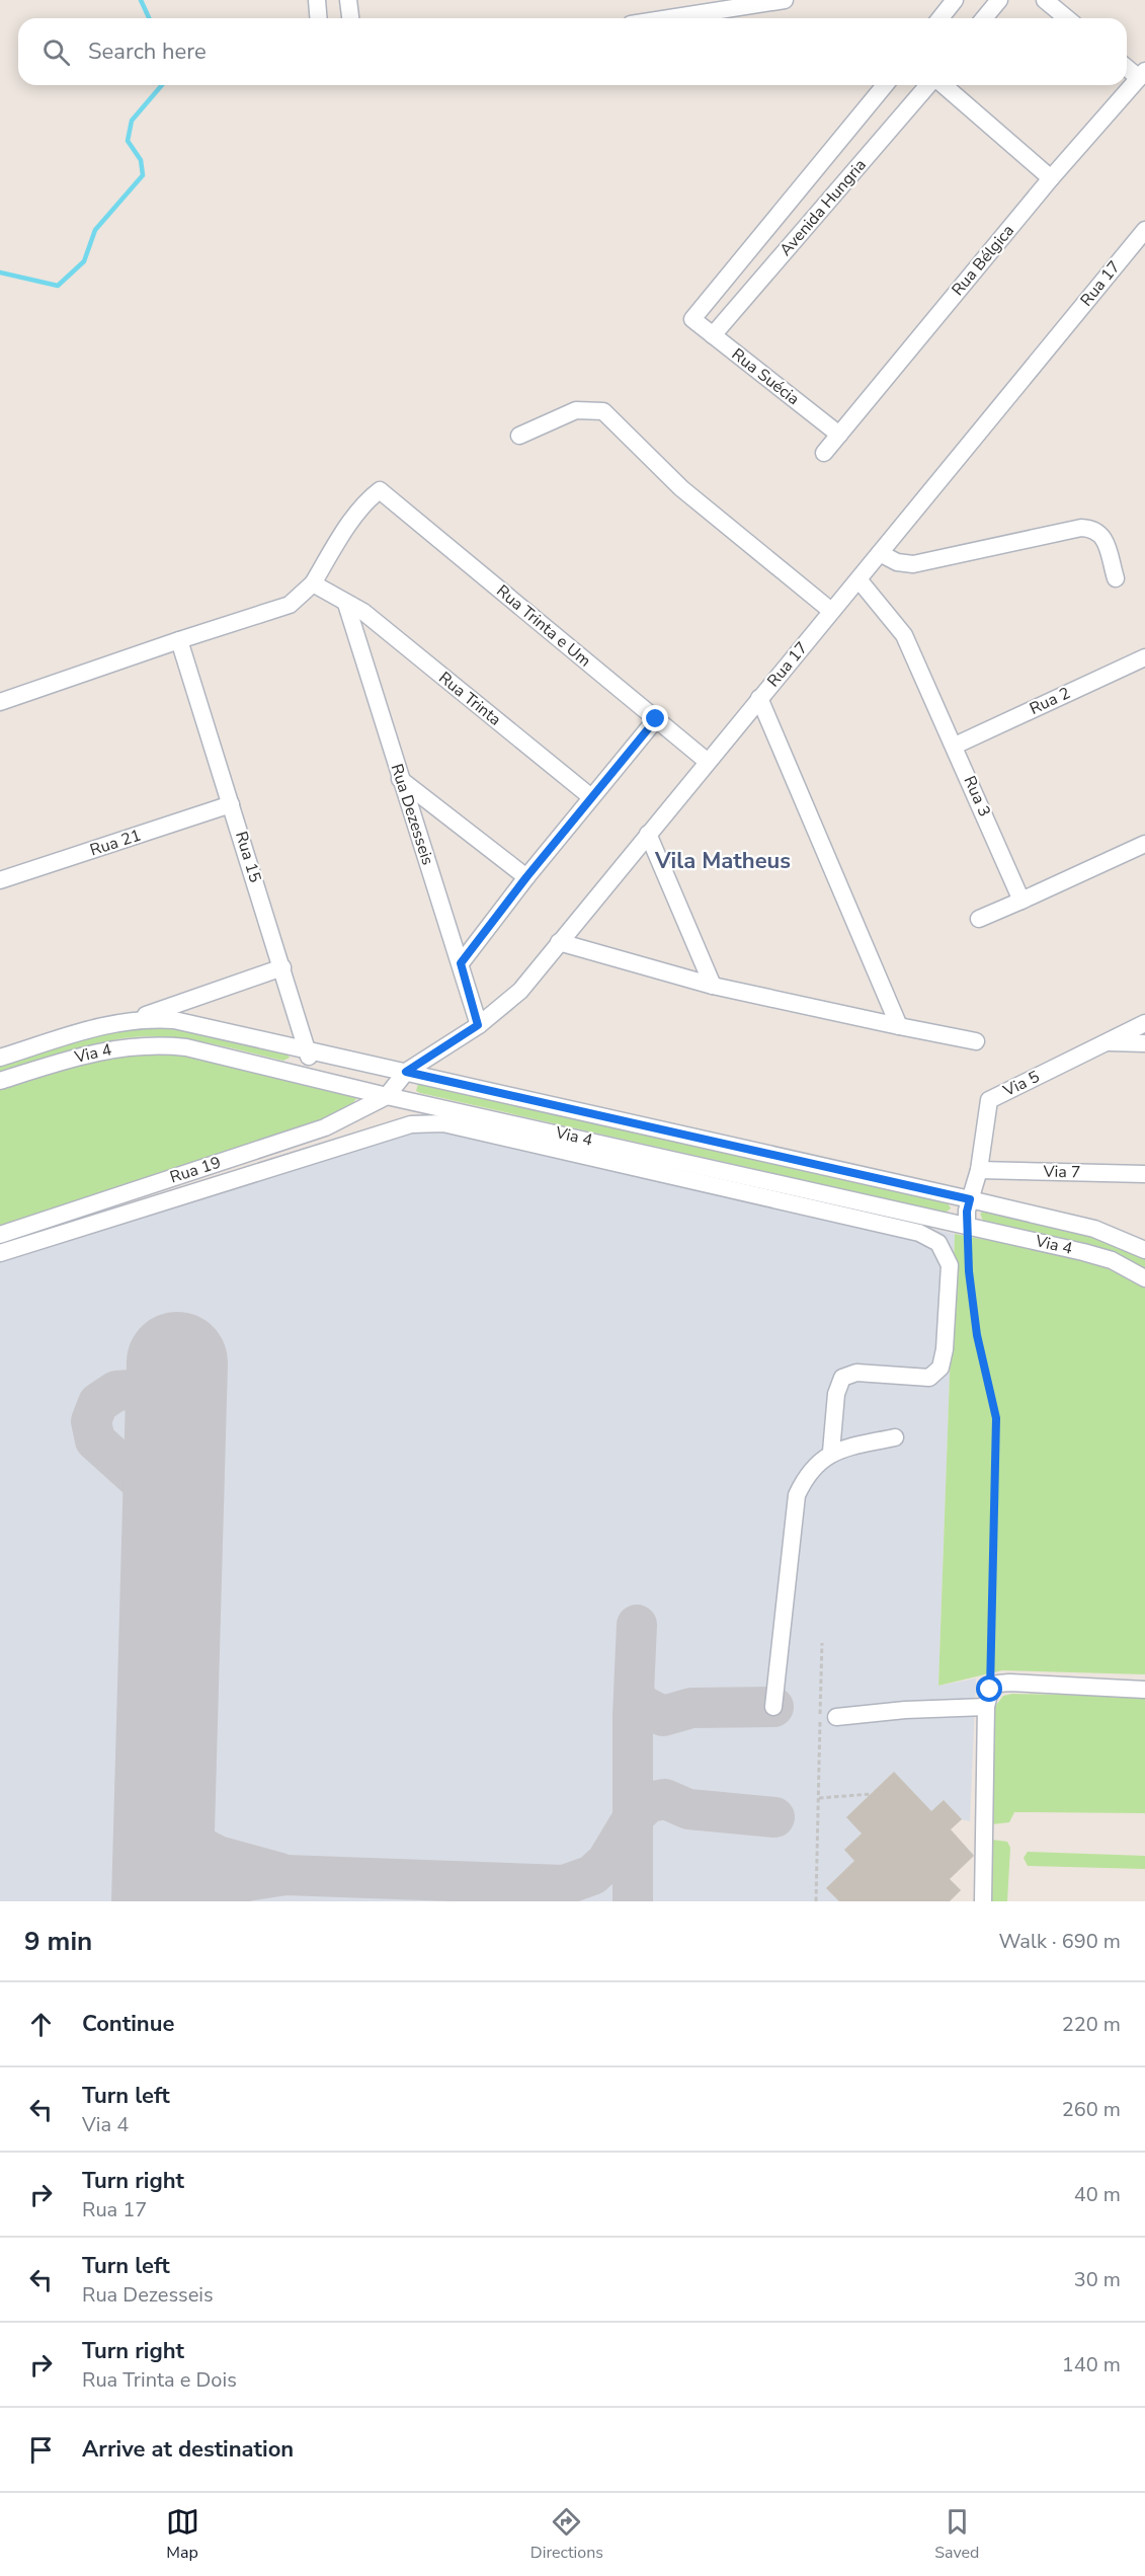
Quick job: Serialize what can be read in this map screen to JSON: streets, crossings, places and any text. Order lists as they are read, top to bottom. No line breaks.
{"streets":{"street":["Avenida Hungria","Rua Bélgica","Rua 17","Rua Suécia","Rua Trinta e Um","Rua Trinta","Rua 2","Rua 3","Rua Dezesseis","Rua 21","Rua 15","Via 4","Via 5","Rua 19","Via 7"]},"crossings":[["Avenida Hungria","Rua Suécia"],["Rua Bélgica","Rua Suécia"],["Rua 17","Rua Trinta e Um"],["Rua 17","Rua 3"],["Rua 17","Rua Dezesseis"],["Rua 17","Via 4"],["Rua 17","Rua 19"],["Rua Trinta","Rua Dezesseis"],["Rua 2","Rua 3"],["Rua 21","Rua 15"],["Rua 15","Via 4"],["Via 4","Via 5"],["Via 4","Rua 19"],["Via 5","Via 7"]],"districts":["Vila Matheus"],"page":{"search":"Search here","heading":["9 min","Walk · 690 m"],"list":[["Continue","220 m"],["Turn left","Via 4","260 m"],["Turn right","Rua 17","40 m"],["Turn left","Rua Dezesseis","30 m"],["Turn right","Rua Trinta e Dois","140 m"],"Arrive at destination"],"nav":["Map","Directions","Saved"]}}
